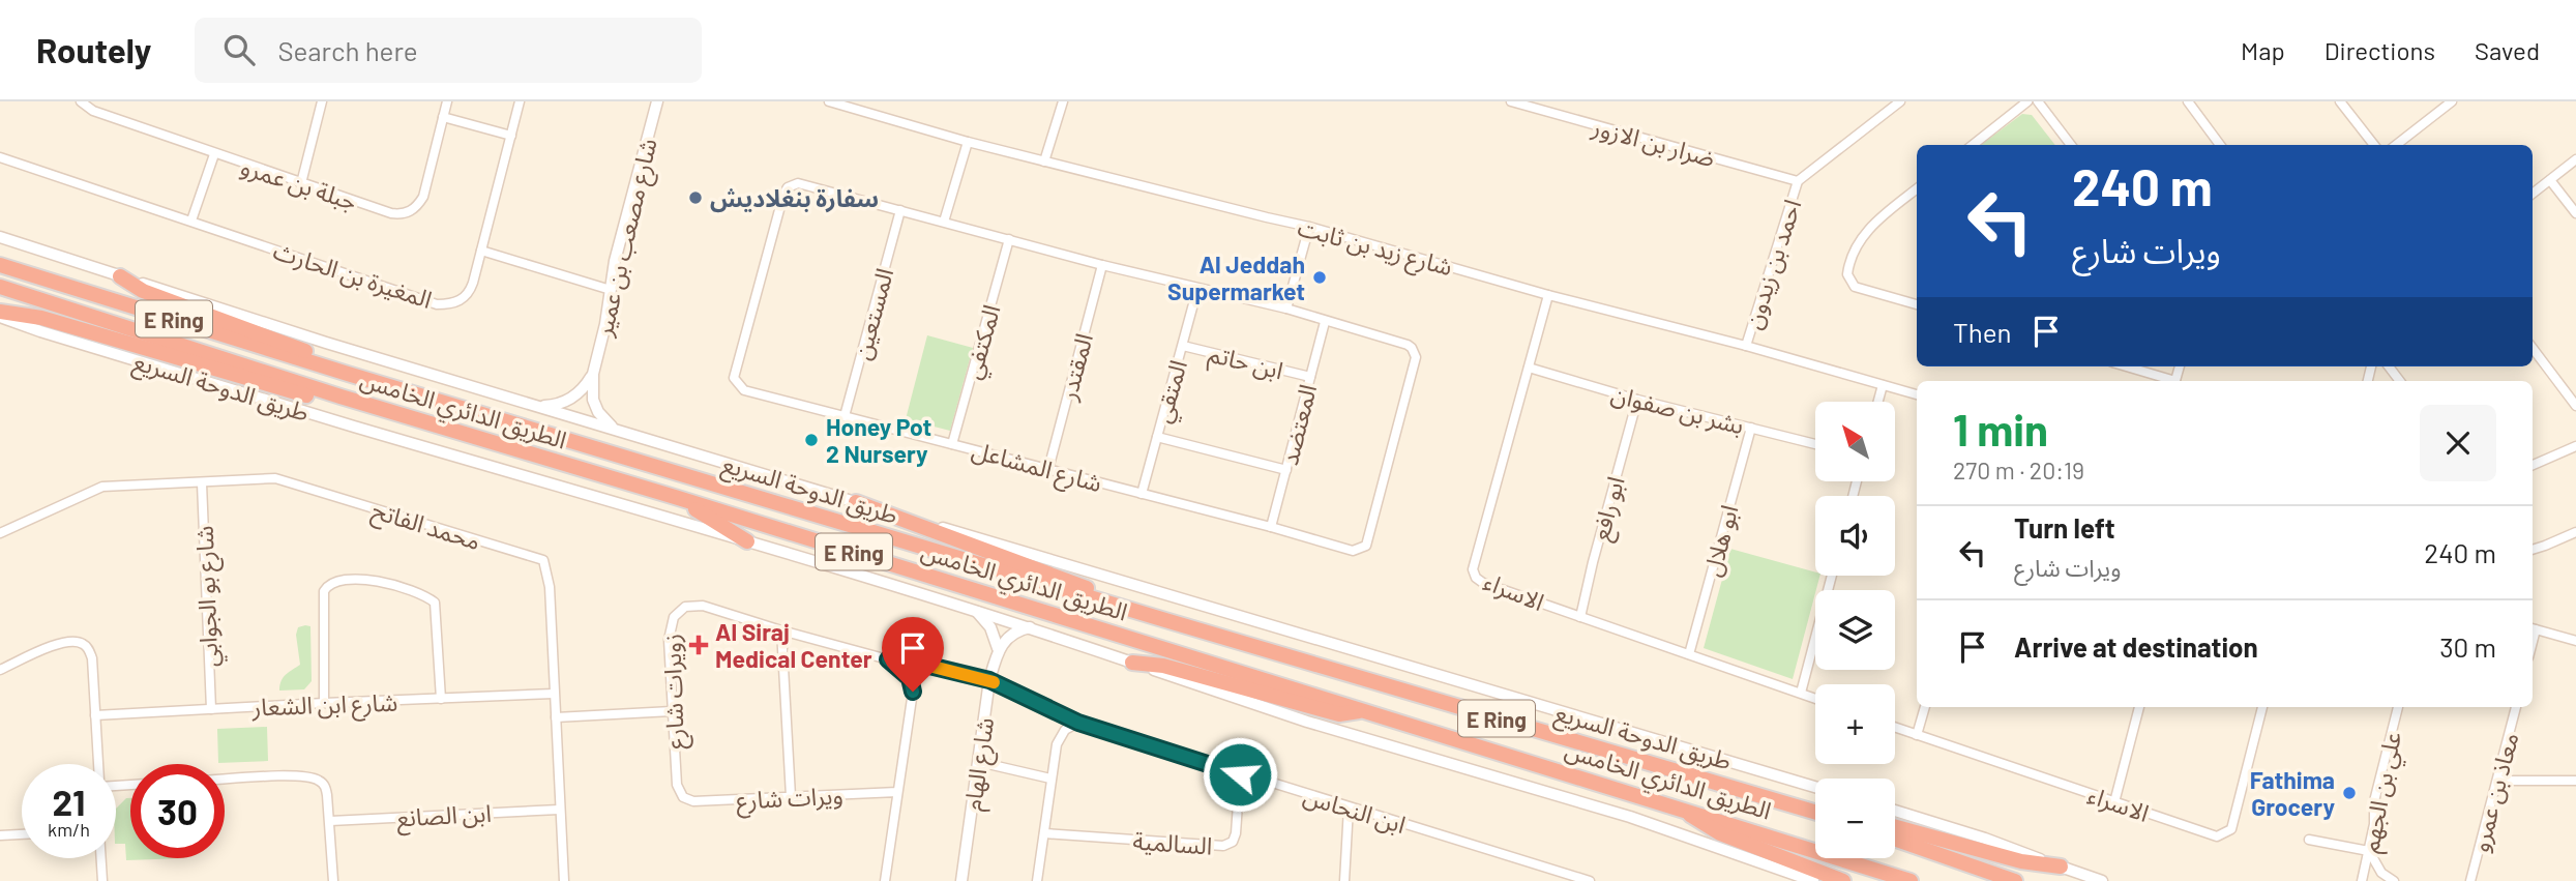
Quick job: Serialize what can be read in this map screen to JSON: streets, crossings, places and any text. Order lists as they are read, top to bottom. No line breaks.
{"streets":{"highway":["E Ring","الطريق الدائري الخامس"],"street":["ضرار بن الازور","جبلة بن عمرو","شارع مصعب بن عمير","شارع زيد بن ثابت","احمد بن زيدون","المغيرة بن الحارث","المستعين","المكتفي","ابن حاتم","المقتدر","طريق الدوحة السريع","المتقي","بشر بن صفوان","المعتضد","شارع المشاعل","ابو رافع","محمد الفاتح","ابو هلال","الاسراء","شارع بو الجوابي","زويرات شارع","شارع ابن الشعار","شارع الهام","علي بن الجهم","معاذ بن عمرو","ويرات شارع","ابن النحاس","ابن الصانع","السالمية"]},"crossings":[["ضرار بن الازور","احمد بن زيدون"],["شارع مصعب بن عمير","طريق الدوحة السريع"],["شارع زيد بن ثابت","احمد بن زيدون"],["شارع زيد بن ثابت","الاسراء"],["المستعين","شارع المشاعل"],["المكتفي","شارع المشاعل"],["ابن حاتم","المتقي"],["ابن حاتم","المعتضد"],["المقتدر","شارع المشاعل"],["المتقي","شارع المشاعل"],["بشر بن صفوان","ابو رافع"],["بشر بن صفوان","ابو هلال"],["بشر بن صفوان","الاسراء"],["المعتضد","شارع المشاعل"],["ابو رافع","الاسراء"],["محمد الفاتح","شارع بو الجوابي"],["محمد الفاتح","شارع ابن الشعار"],["محمد الفاتح","ابن الصانع"],["ابو هلال","الاسراء"],["شارع بو الجوابي","شارع ابن الشعار"],["زويرات شارع","ويرات شارع"],["شارع الهام","ابن النحاس"],["ابن النحاس","السالمية"]],"places":{"other":["سفارة بنغلاديش","Al Jeddah Supermarket","Honey Pot 2 Nursery","Fathima Grocery"],"health":["Al Siraj Medical Center"]},"north":"top left","page":{"header":"Routely","search":"Search here","nav":["Map","Directions","Saved"],"turn":["240 m","ويرات شارع"],"then":"Then","heading":["1 min","270 m · 20:19"],"map_buttons":["+","−"],"list":[{"name":"Turn left","note":"ويرات شارع","value":"240 m"},{"name":"Arrive at destination","value":"30 m"}],"speed":"21 km/h","limit":"30"}}
